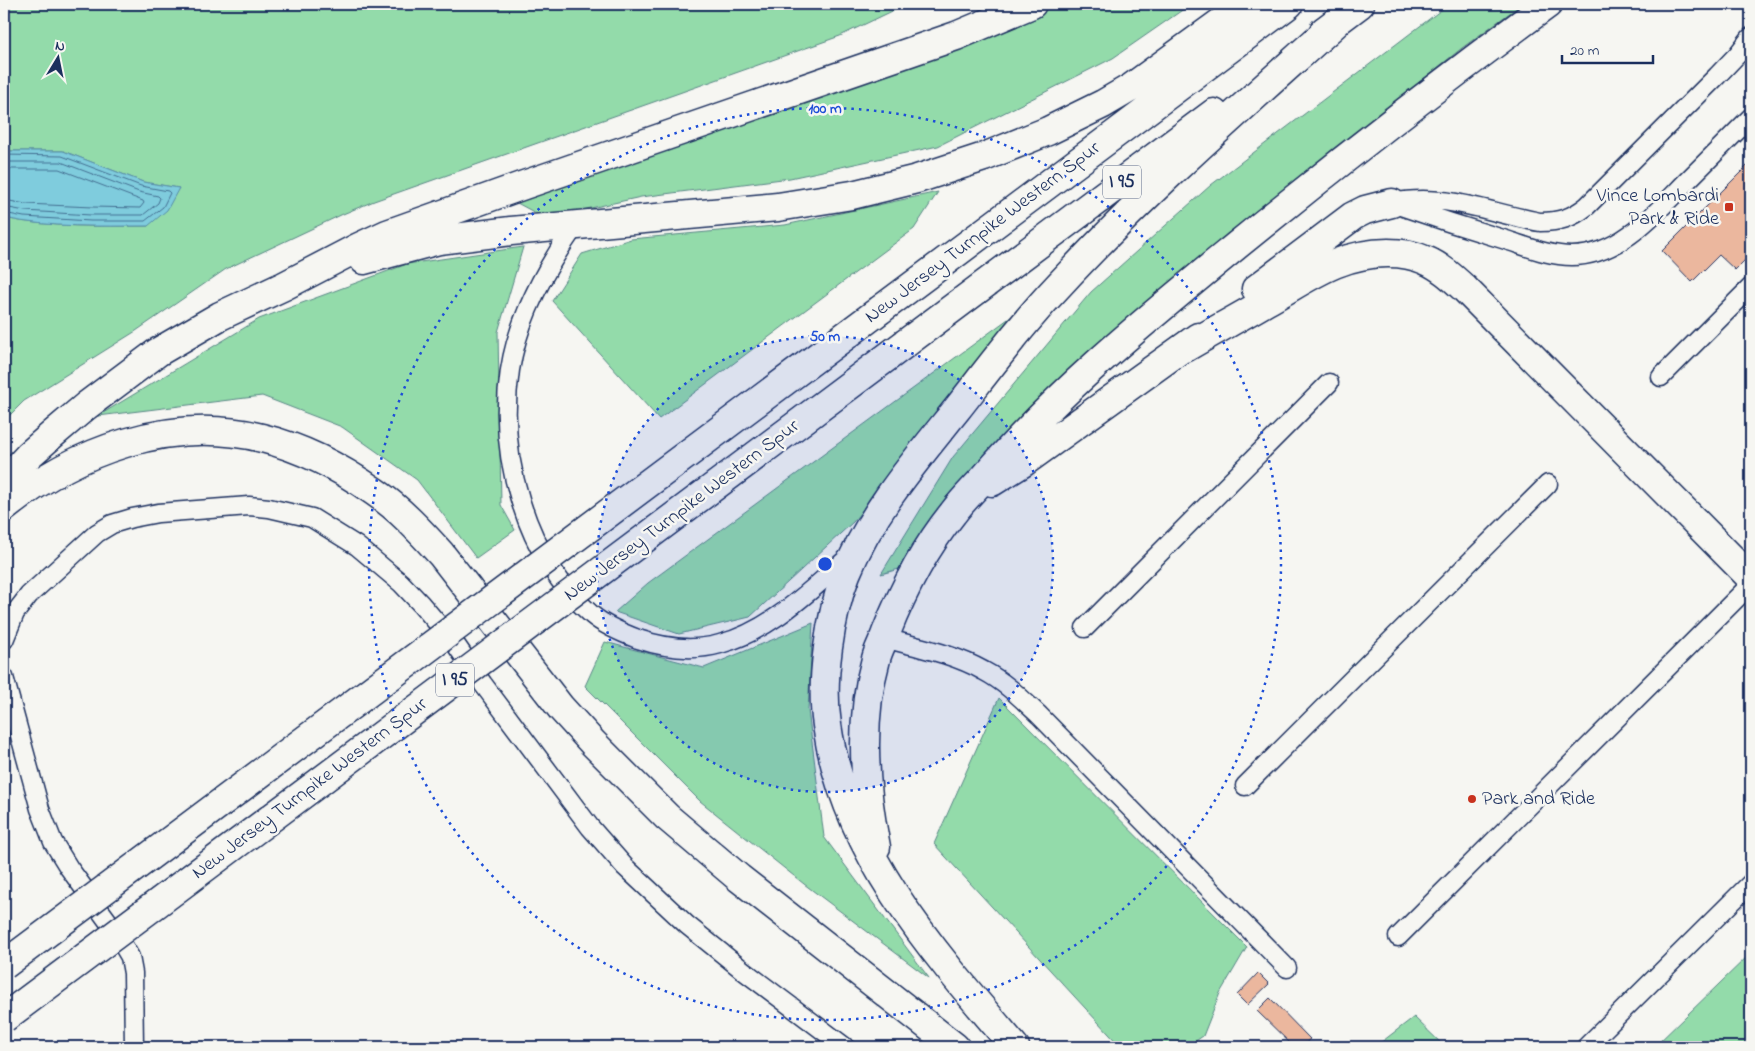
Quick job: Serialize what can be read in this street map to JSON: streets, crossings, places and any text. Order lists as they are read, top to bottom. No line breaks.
{"streets":{"highway":["I 95","New Jersey Turnpike Western Spur"]},"places":{"transit":["Vince Lombardi Park & Ride"],"other":["Park and Ride"]},"scale_bar":"20 m","north":"top","rings":["100 m","50 m"]}
